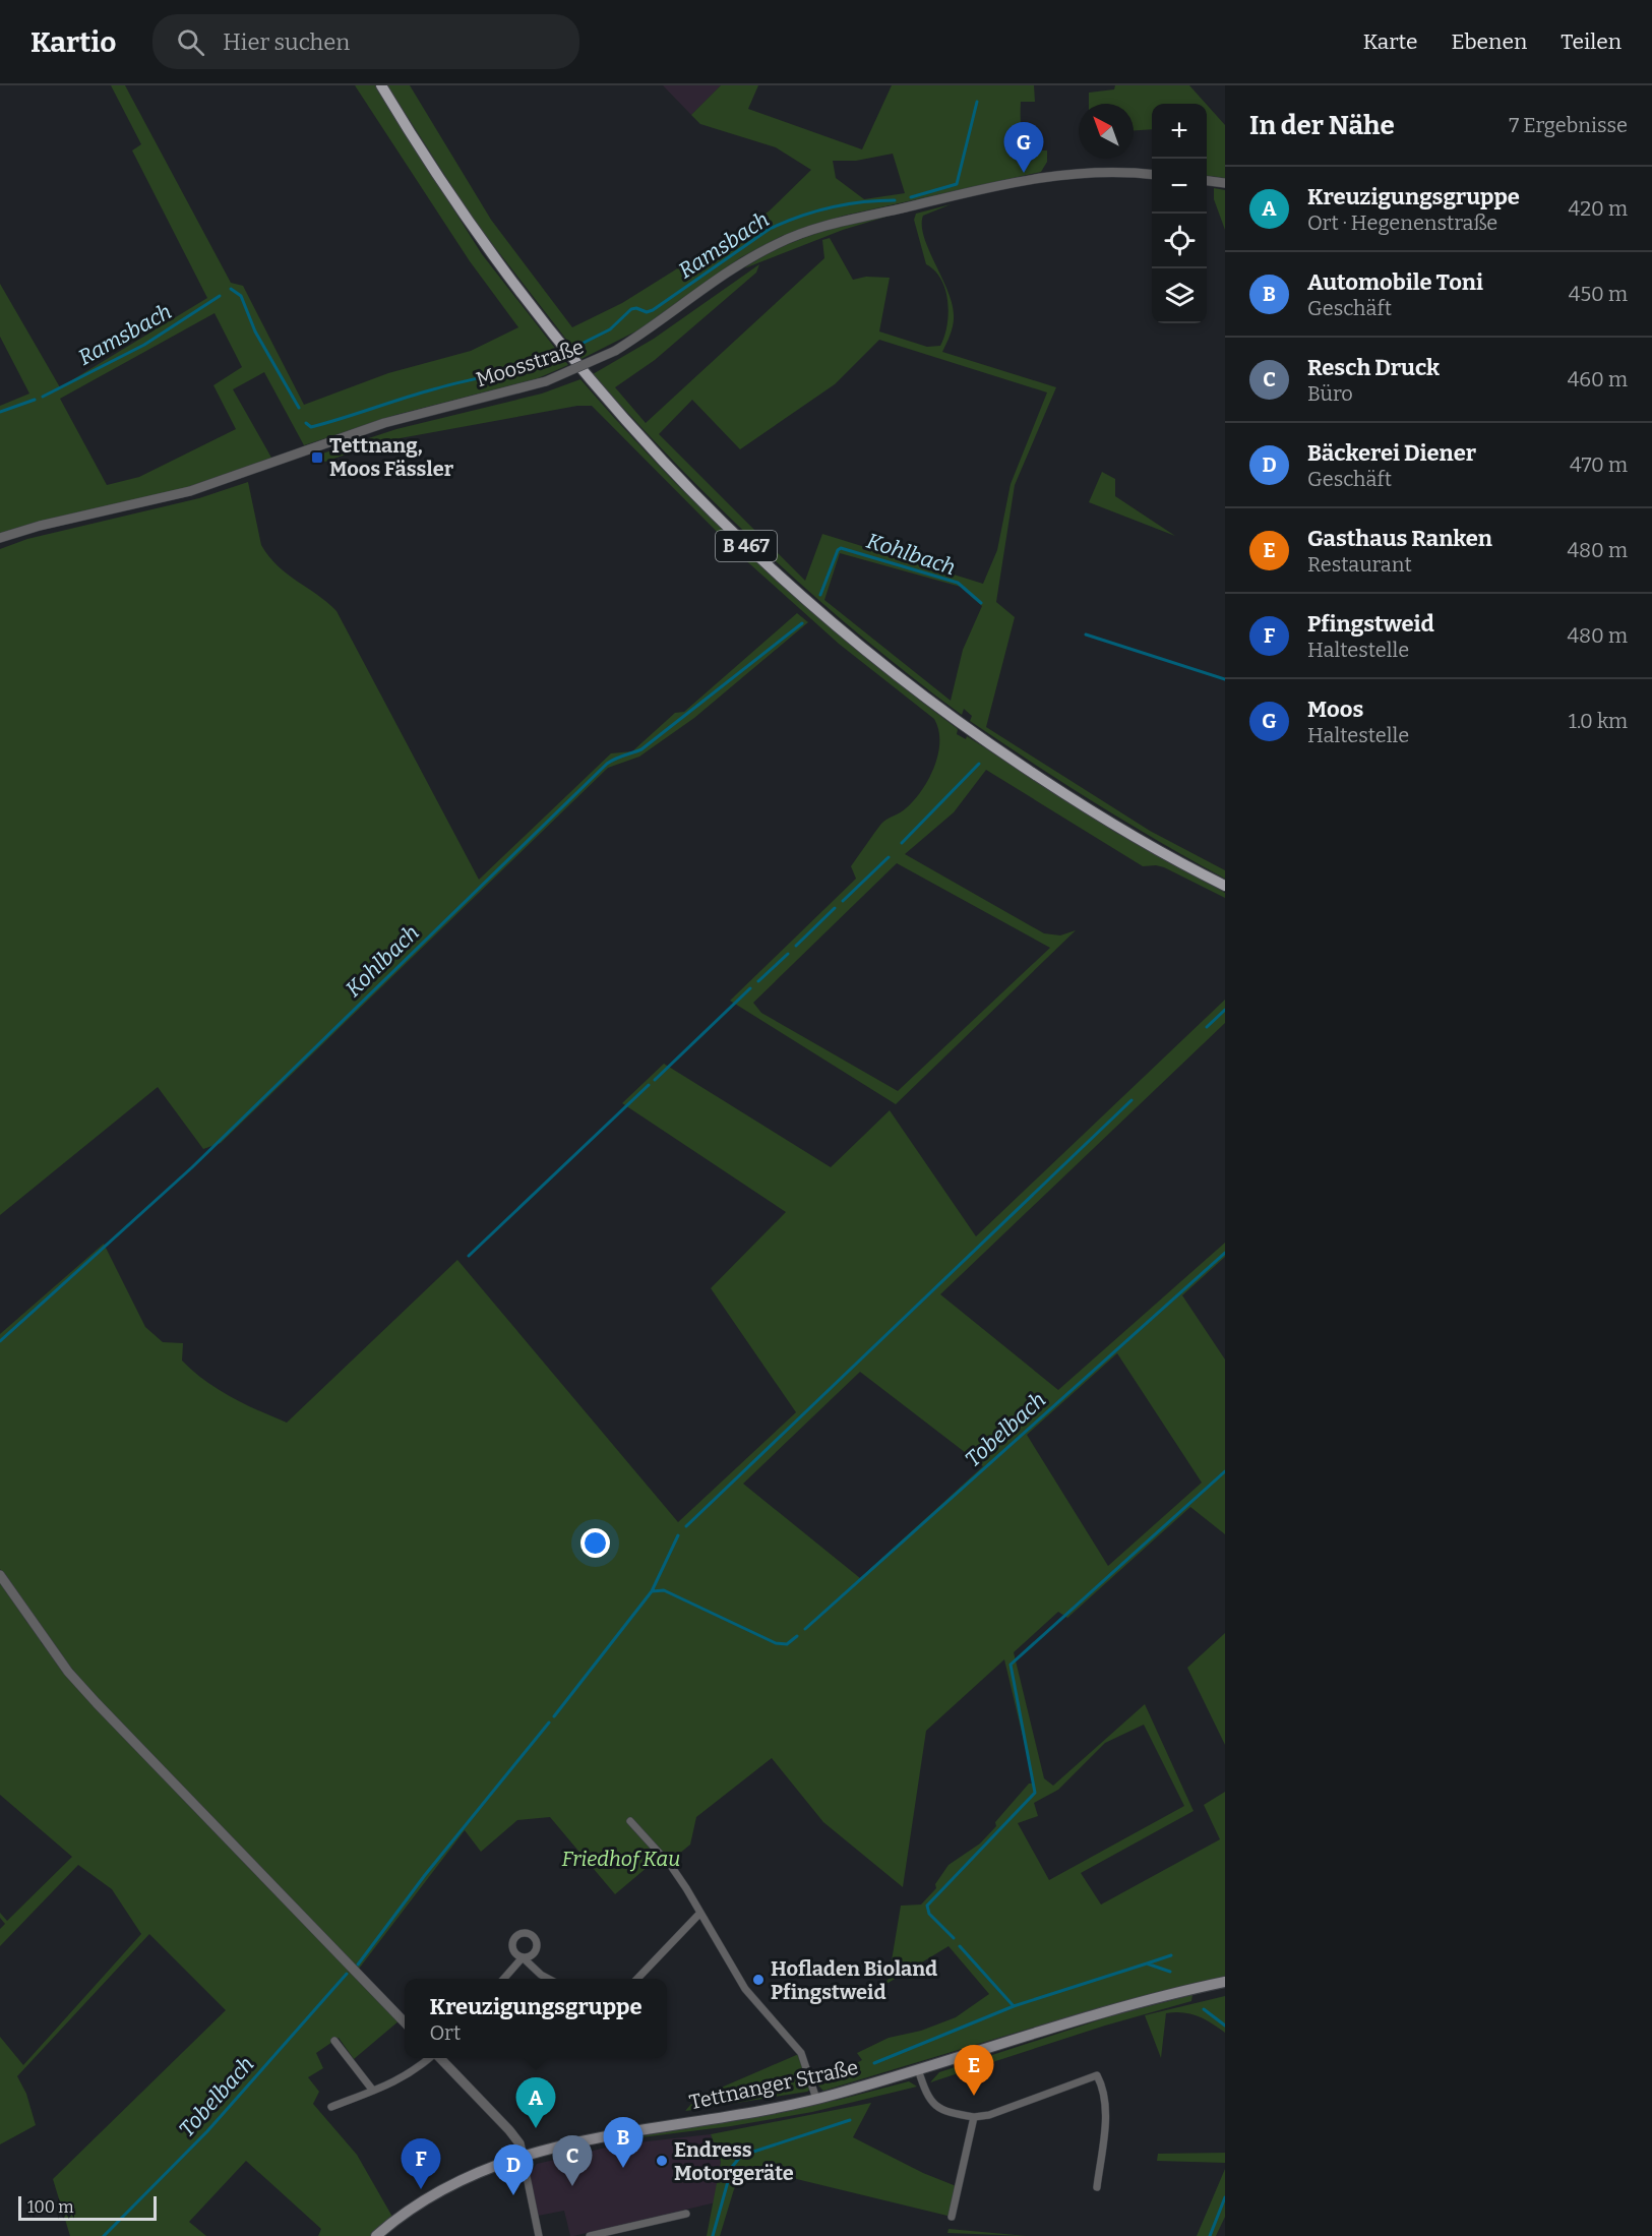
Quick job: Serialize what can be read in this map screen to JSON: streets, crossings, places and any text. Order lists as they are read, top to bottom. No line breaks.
{"streets":{"main road":["B 467","Tettnanger Straße"],"street":["Moosstraße"]},"water":["Ramsbach","Kohlbach","Tobelbach"],"parks":["Friedhof Kau"],"places":{"transit":["Tettnang, Moos Fässler"],"other":["Hofladen Bioland Pfingstweid","Endress Motorgeräte"]},"scale_bar":"100 m","north":"top left","page":{"header":"Kartio","search":"Hier suchen","nav":["Karte","Ebenen","Teilen"],"heading":["In der Nähe","7 Ergebnisse"],"map_buttons":["+","−"],"pins":["G","E","A","B","C","F","D"],"list":[{"mark":"A","name":"Kreuzigungsgruppe","note":"Ort · Hegenenstraße","value":"420 m"},{"mark":"B","name":"Automobile Toni","note":"Geschäft","value":"450 m"},{"mark":"C","name":"Resch Druck","note":"Büro","value":"460 m"},{"mark":"D","name":"Bäckerei Diener","note":"Geschäft","value":"470 m"},{"mark":"E","name":"Gasthaus Ranken","note":"Restaurant","value":"480 m"},{"mark":"F","name":"Pfingstweid","note":"Haltestelle","value":"480 m"},{"mark":"G","name":"Moos","note":"Haltestelle","value":"1.0 km"}],"popup":["Kreuzigungsgruppe","Ort"],"scale":"100 m"}}
